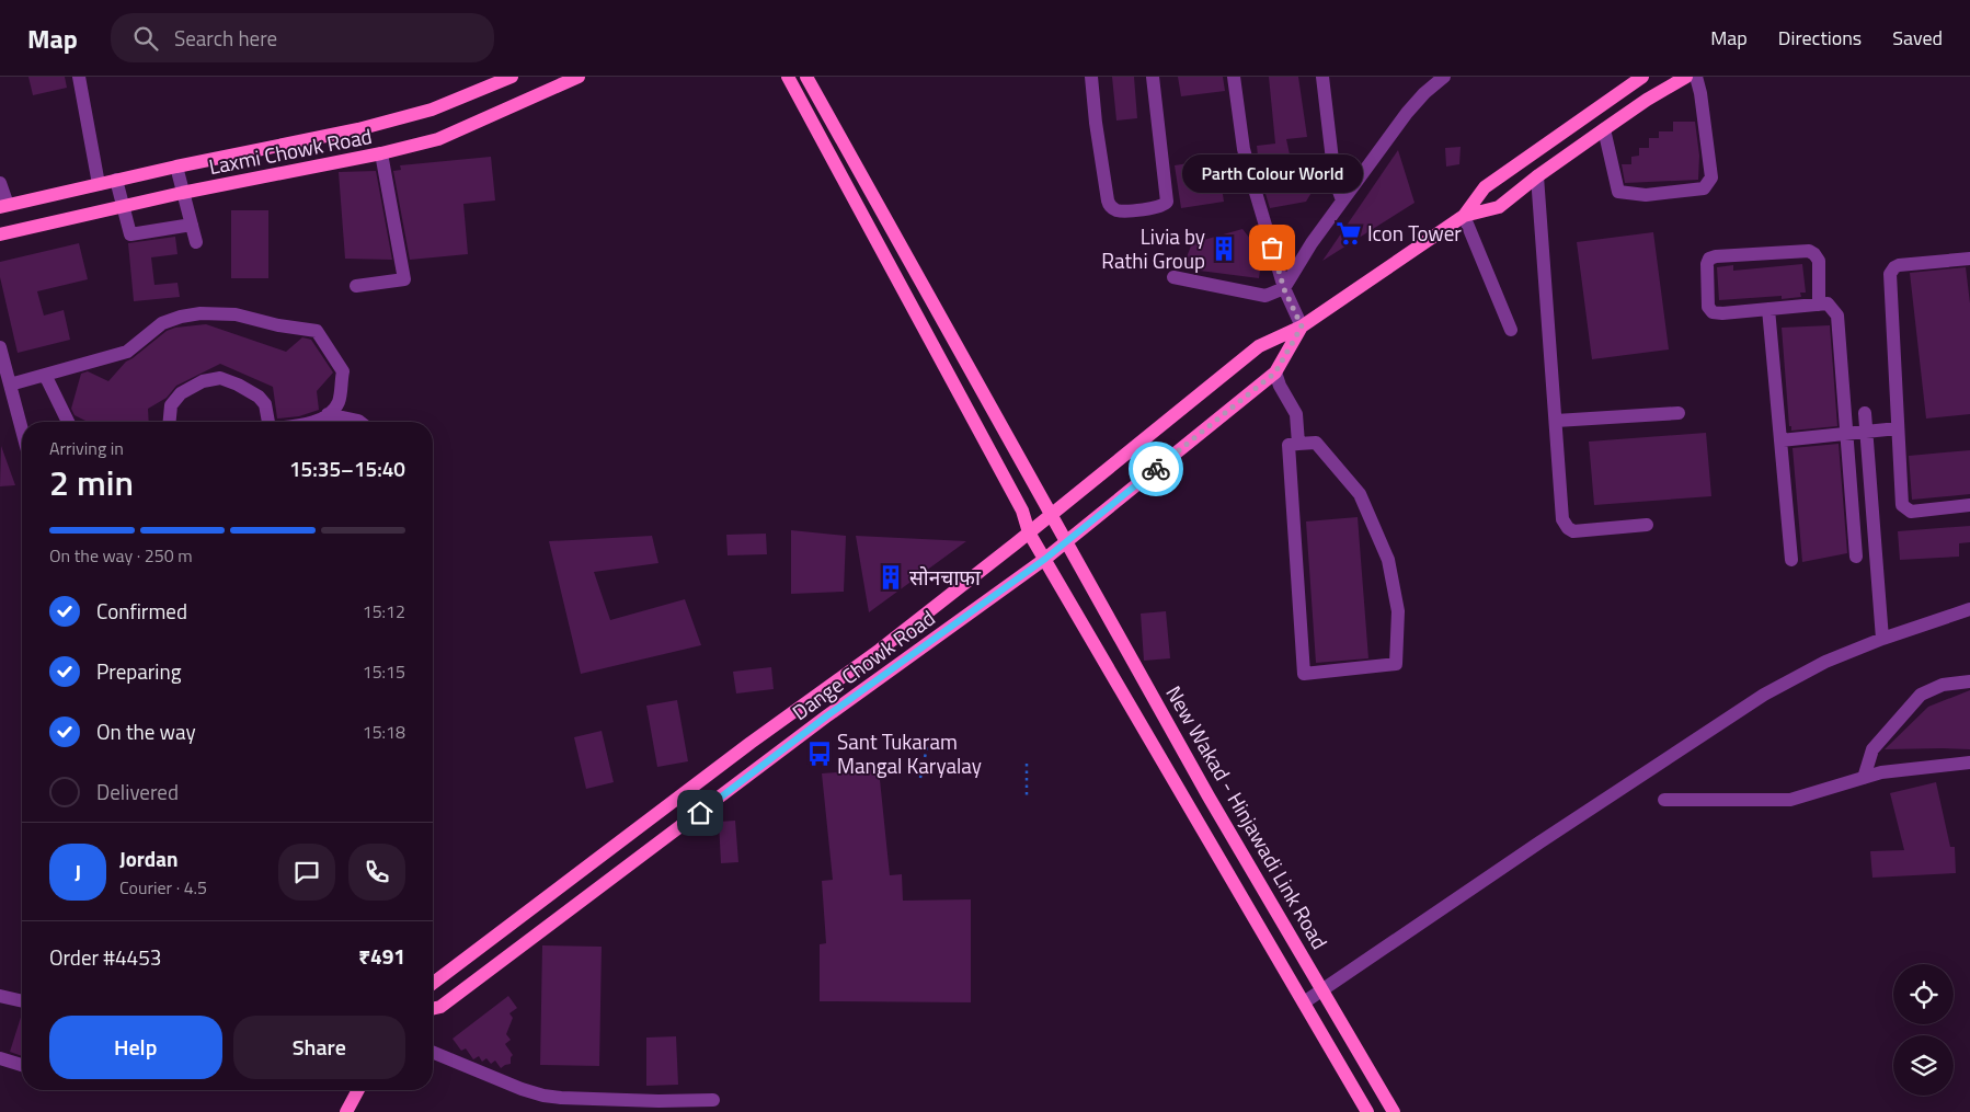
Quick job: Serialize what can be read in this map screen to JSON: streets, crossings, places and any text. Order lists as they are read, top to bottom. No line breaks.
{"streets":{"main road":["Laxmi Chowk Road","Dange Chowk Road","New Wakad - Hinjawadi Link Road"]},"crossings":[["Dange Chowk Road","New Wakad - Hinjawadi Link Road"]],"places":{"supermarket":["Icon Tower"],"other":["Parth Colour World"],"building":["Livia by Rathi Group","सोनचाफा"],"bus stop":["Sant Tukaram Mangal Karyalay"]},"page":{"header":"Map","search":"Search here","nav":["Map","Directions","Saved"],"bubble":"Parth Colour World","heading":["2 min","Arriving in","15:35–15:40"],"panel":["Jordan","Courier · 4.5","Order #4453","₹491"],"bar":"On the way · 250 m","list":[["Confirmed","15:12"],["Preparing","15:15"],["On the way","15:18"],"Delivered"],"round":"J","buttons":["Help","Share"]}}
